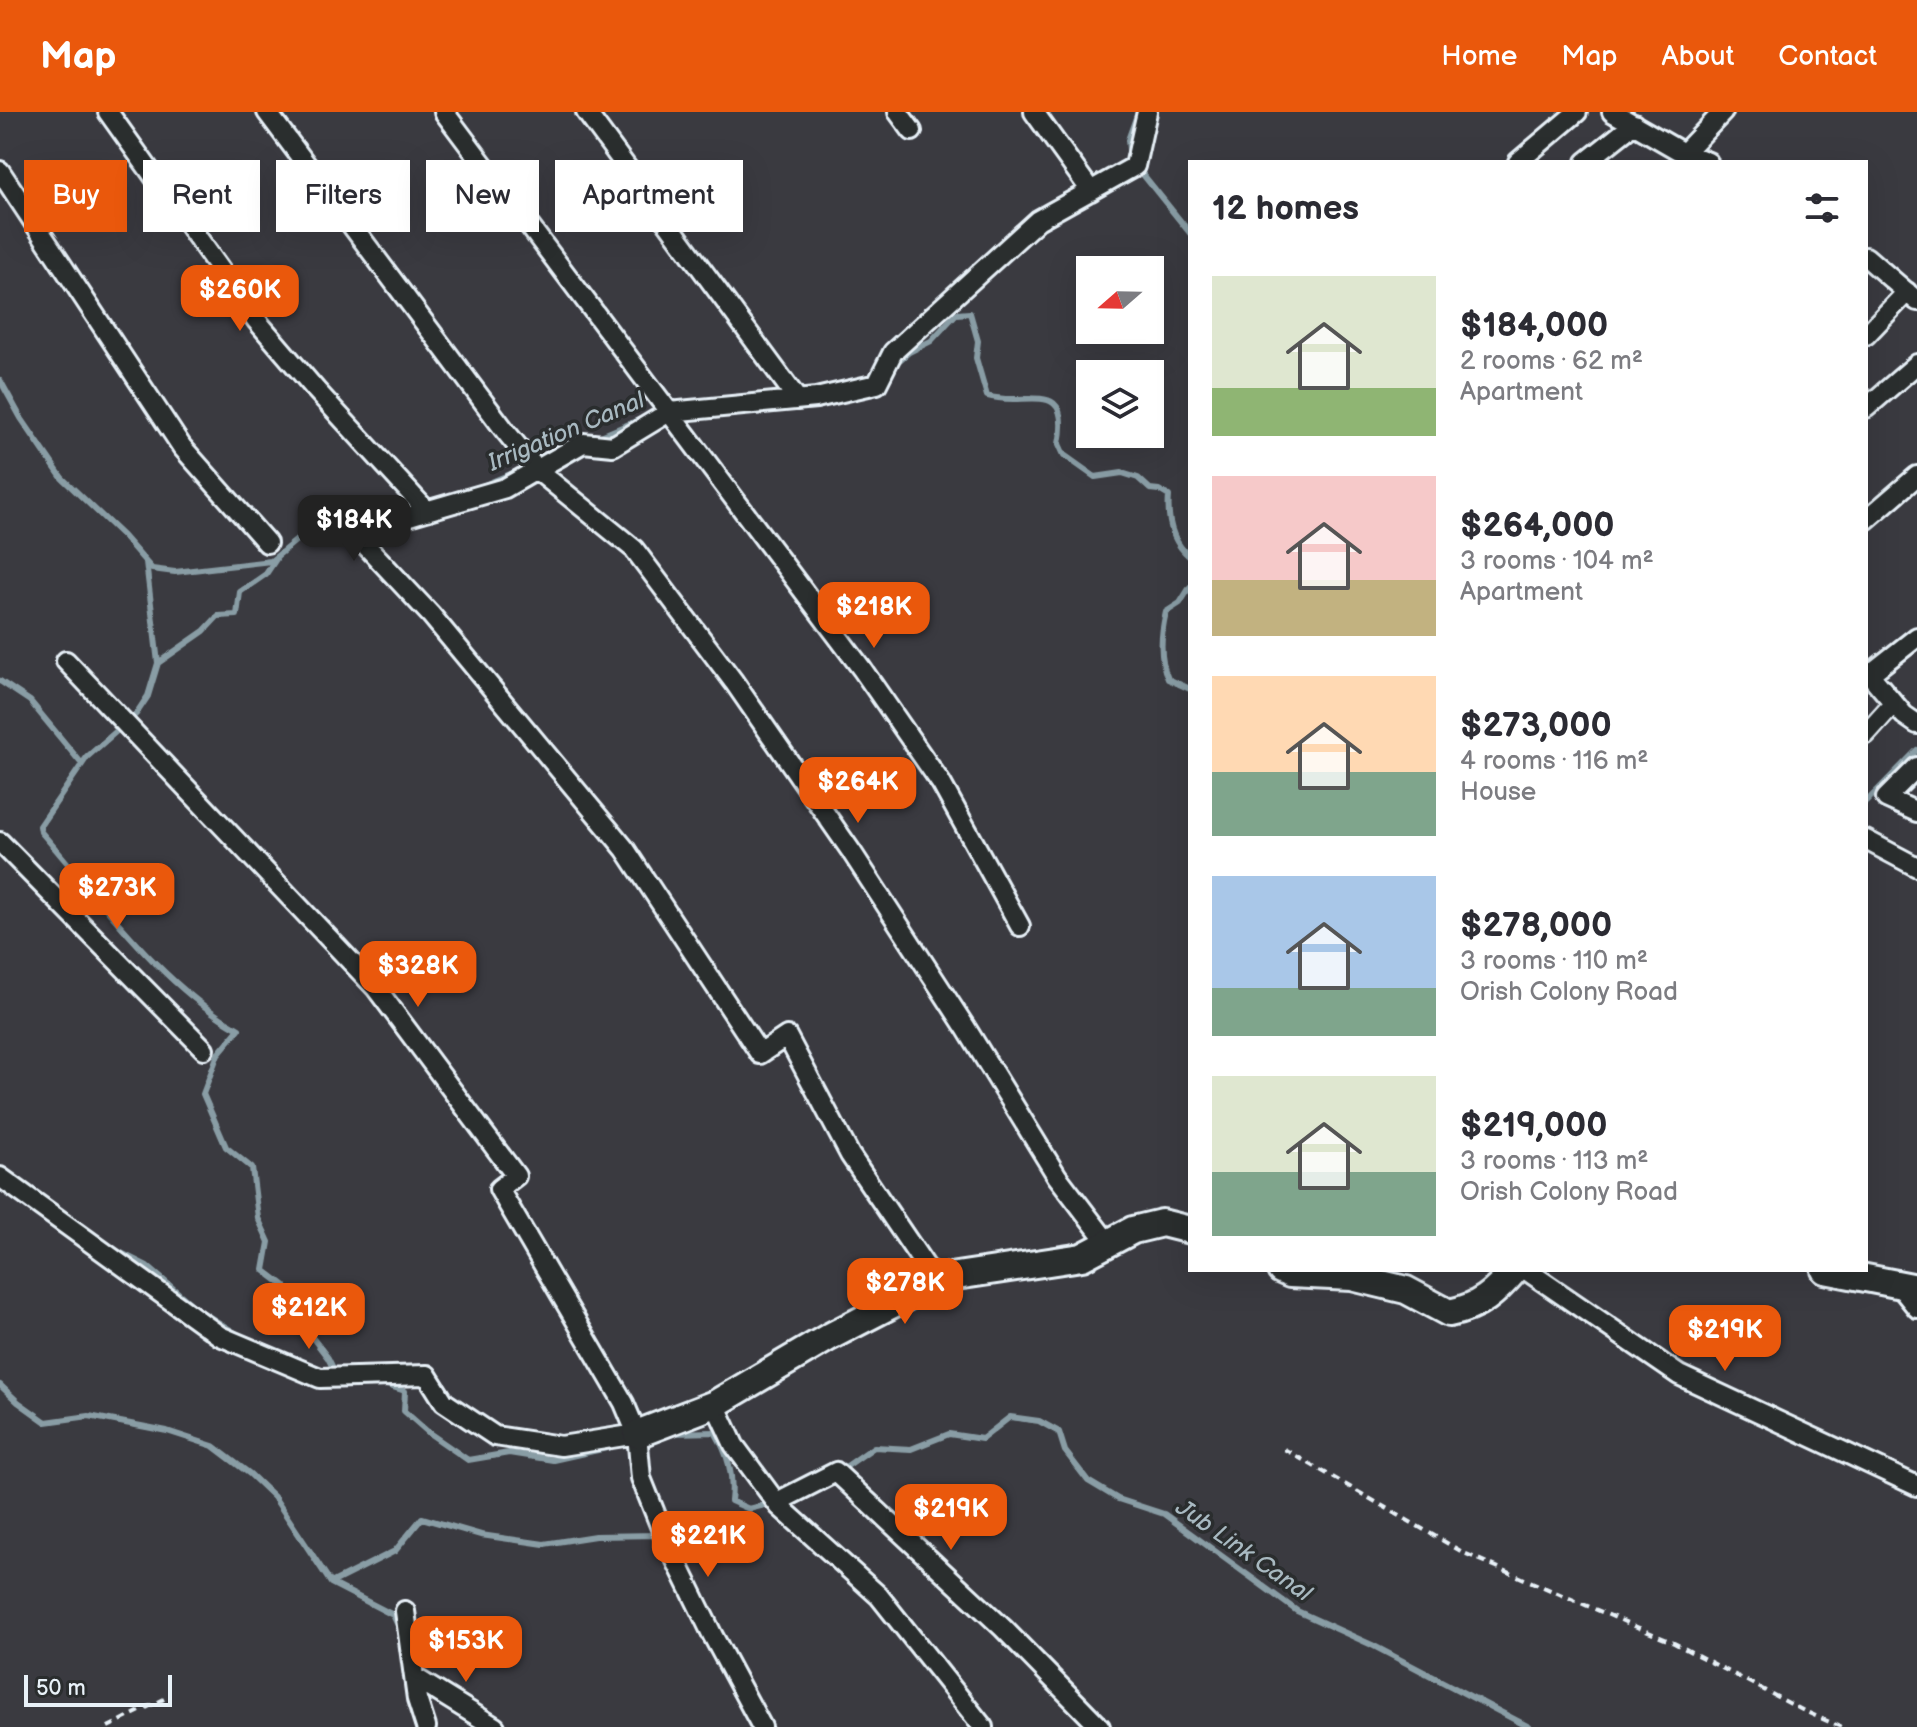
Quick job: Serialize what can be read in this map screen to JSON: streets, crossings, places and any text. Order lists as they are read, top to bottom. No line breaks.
{"water":["Irrigation Canal","Jub Link Canal"],"scale_bar":"50 m","north":"left","page":{"header":"Map","nav":["Home","Map","About","Contact"],"chip":["Buy","Rent","Filters","New","Apartment"],"heading":"12 homes","list":[{"name":"$184,000","note":"2 rooms · 62 m² · Apartment"},{"name":"$264,000","note":"3 rooms · 104 m² · Apartment"},{"name":"$273,000","note":"4 rooms · 116 m² · House"},{"name":"$278,000","note":"3 rooms · 110 m² · Orish Colony Road"},{"name":"$219,000","note":"3 rooms · 113 m² · Orish Colony Road"}],"price":["$260K","$184K","$218K","$264K","$273K","$328K","$278K","$212K","$219K","$219K","$221K","$153K"],"scale":"50 m"}}
